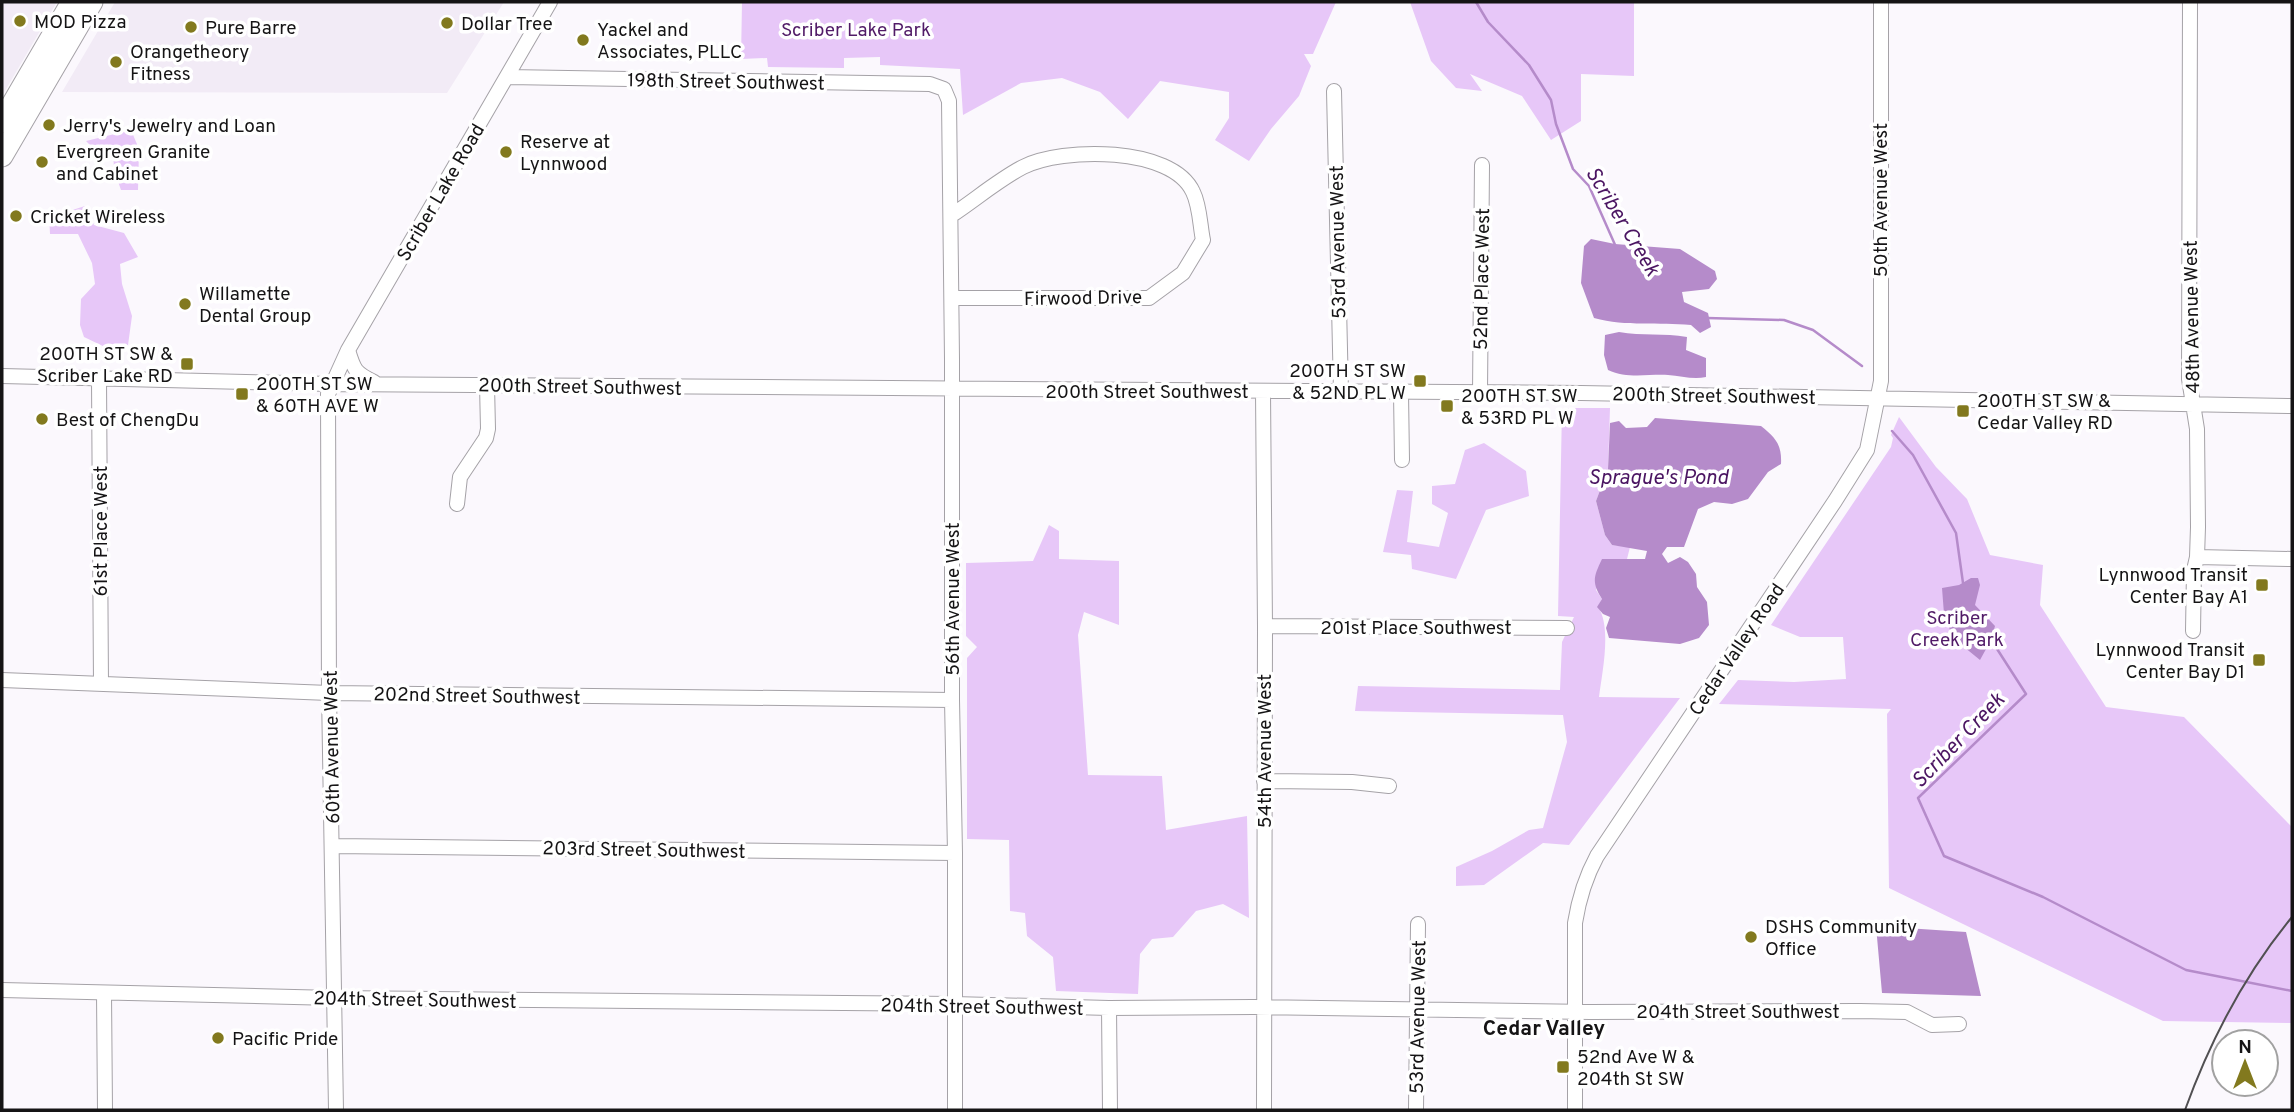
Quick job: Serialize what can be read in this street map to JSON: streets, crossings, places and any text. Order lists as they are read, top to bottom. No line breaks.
{"streets":{"street":["198th Street Southwest","Scriber Lake Road","50th Avenue West","53rd Avenue West","52nd Place West","Firwood Drive","48th Avenue West","200th Street Southwest","61st Place West","56th Avenue West","201st Place Southwest","Cedar Valley Road","202nd Street Southwest","60th Avenue West","54th Avenue West","203rd Street Southwest","204th Street Southwest"]},"crossings":[["198th Street Southwest","Scriber Lake Road"],["198th Street Southwest","56th Avenue West"],["Scriber Lake Road","200th Street Southwest"],["Scriber Lake Road","60th Avenue West"],["50th Avenue West","200th Street Southwest"],["50th Avenue West","Cedar Valley Road"],["53rd Avenue West","200th Street Southwest"],["53rd Avenue West","204th Street Southwest"],["52nd Place West","200th Street Southwest"],["Firwood Drive","56th Avenue West"],["48th Avenue West","200th Street Southwest"],["200th Street Southwest","61st Place West"],["200th Street Southwest","56th Avenue West"],["200th Street Southwest","Cedar Valley Road"],["200th Street Southwest","60th Avenue West"],["200th Street Southwest","54th Avenue West"],["61st Place West","202nd Street Southwest"],["56th Avenue West","202nd Street Southwest"],["56th Avenue West","203rd Street Southwest"],["56th Avenue West","204th Street Southwest"],["201st Place Southwest","54th Avenue West"],["Cedar Valley Road","204th Street Southwest"],["202nd Street Southwest","60th Avenue West"],["60th Avenue West","203rd Street Southwest"],["60th Avenue West","204th Street Southwest"],["54th Avenue West","204th Street Southwest"]],"districts":["Cedar Valley"],"water":["Scriber Creek","Sprague's Pond"],"parks":["Scriber Lake Park","Scriber Creek Park"],"places":{"other":["MOD Pizza","Dollar Tree","Pure Barre","Yackel and Associates, PLLC","Orangetheory Fitness","Jerry's Jewelry and Loan","Reserve at Lynnwood","Evergreen Granite and Cabinet","Cricket Wireless","Willamette Dental Group","Best of ChengDu","DSHS Community Office","Pacific Pride"],"transit":["200TH ST SW & Scriber Lake RD","200TH ST SW & 52ND PL W","200TH ST SW & 60TH AVE W","200TH ST SW & 53RD PL W","200TH ST SW & Cedar Valley RD","Lynnwood Transit Center Bay A1","Lynnwood Transit Center Bay D1","52nd Ave W & 204th St SW"]},"north":"top"}
